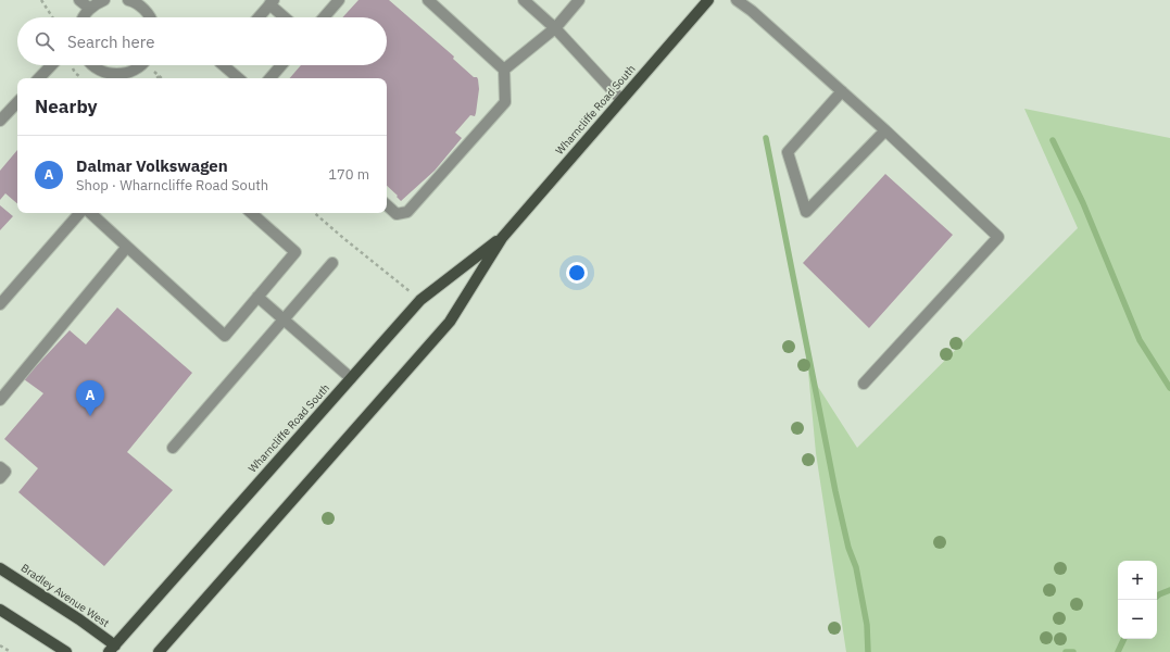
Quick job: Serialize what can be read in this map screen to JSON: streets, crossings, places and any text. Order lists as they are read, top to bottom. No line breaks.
{"streets":{"main road":["Wharncliffe Road South","Bradley Avenue West"]},"crossings":[["Wharncliffe Road South","Bradley Avenue West"]],"page":{"search":"Search here","heading":"Nearby","list":[{"mark":"A","name":"Dalmar Volkswagen","note":"Shop · Wharncliffe Road South","value":"170 m"}],"pins":"A","map_buttons":["+","−"]}}
